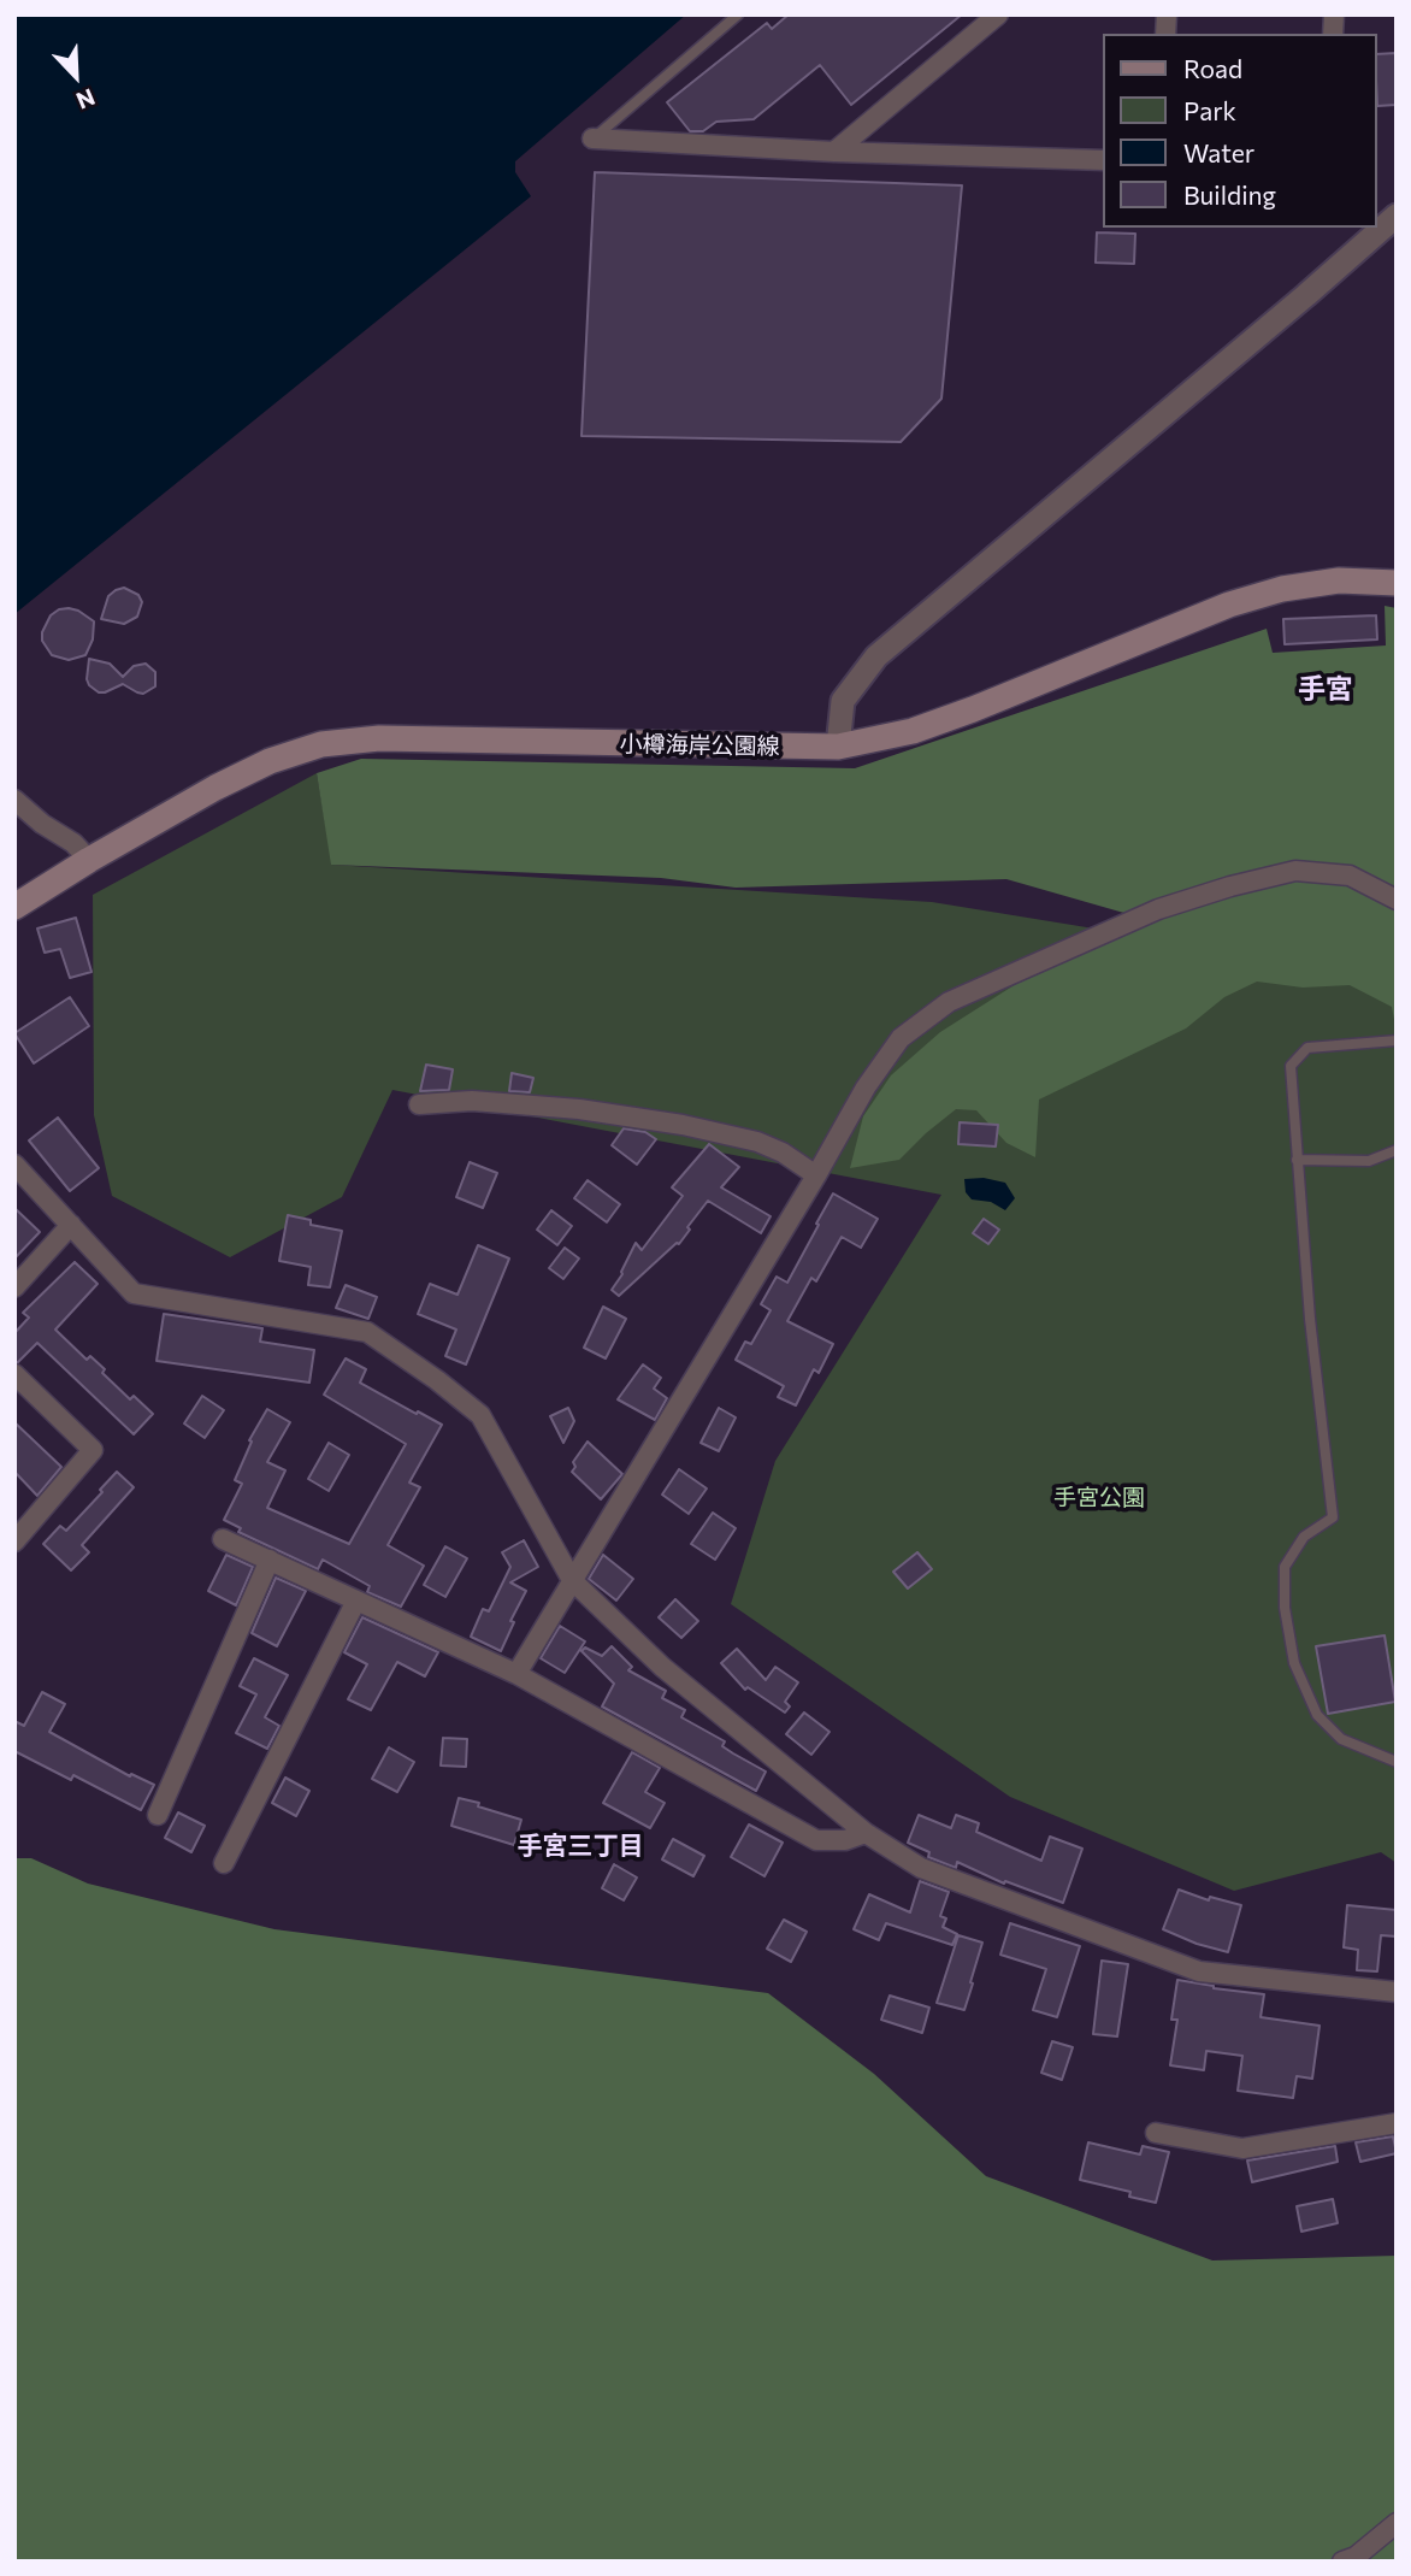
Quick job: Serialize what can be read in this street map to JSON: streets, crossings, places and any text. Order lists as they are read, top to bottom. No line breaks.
{"streets":{"main road":["小樽海岸公園線"]},"districts":["手宮","手宮三丁目"],"parks":["手宮公園"],"legend":["Road","Park","Water","Building"],"north":"bottom right"}
